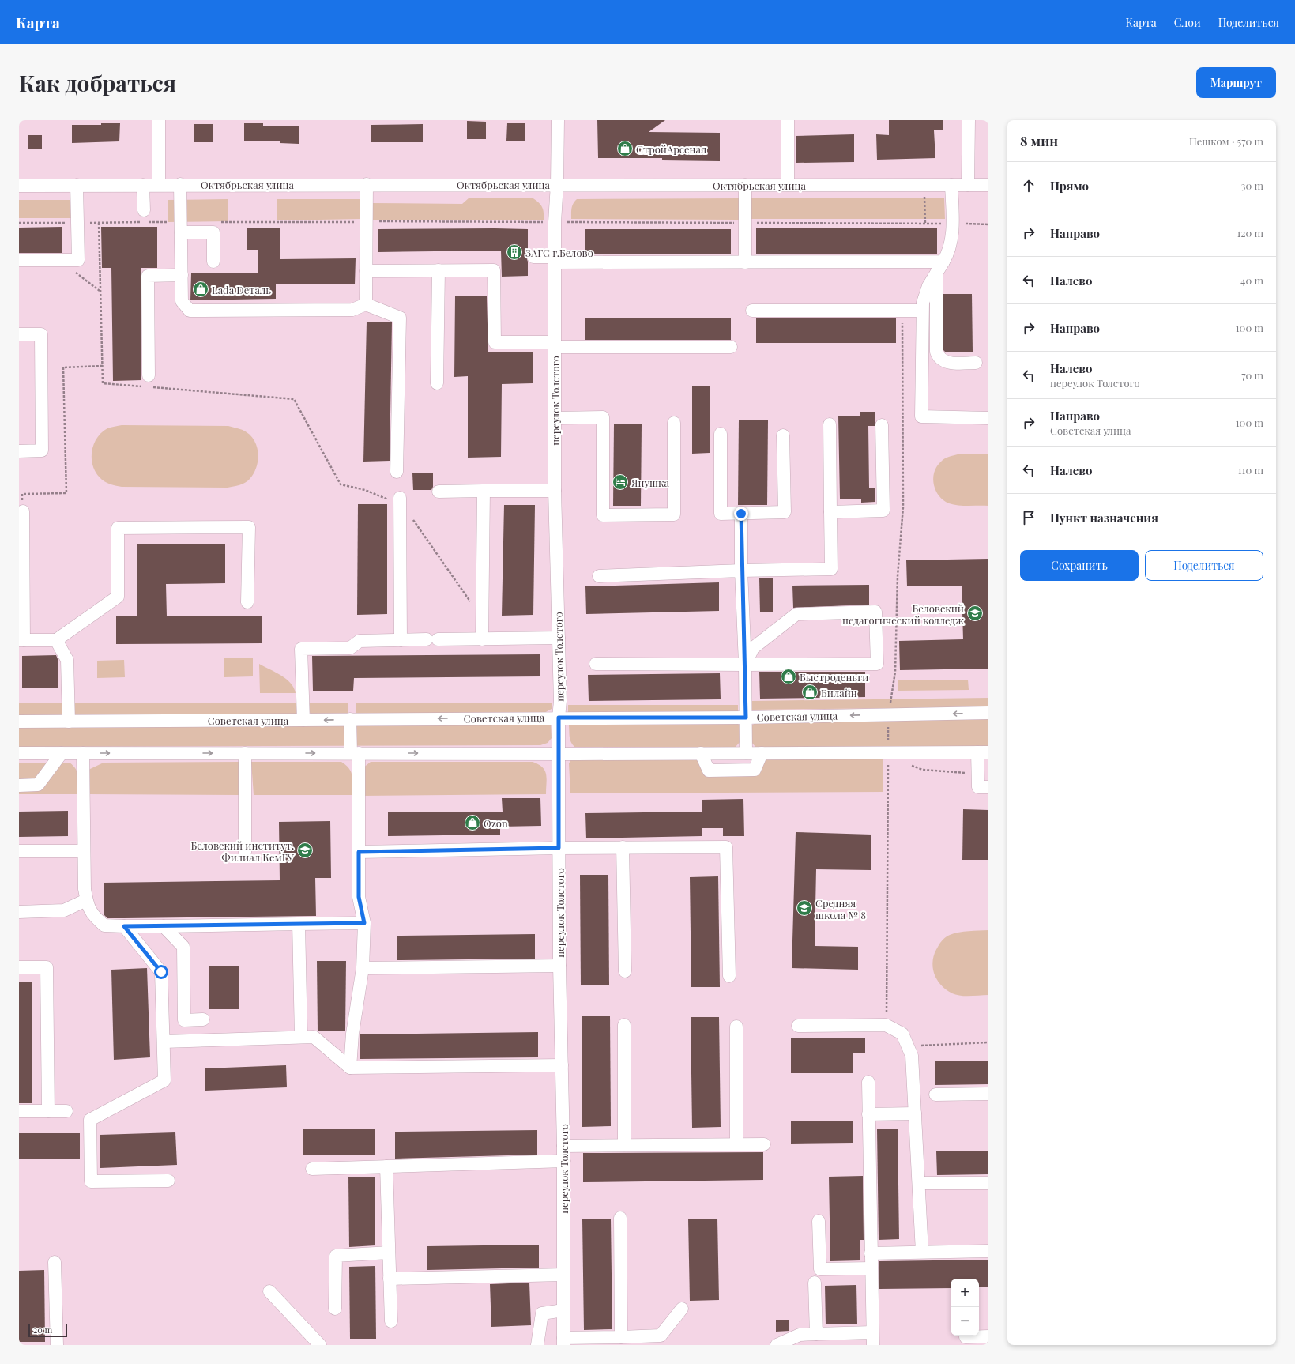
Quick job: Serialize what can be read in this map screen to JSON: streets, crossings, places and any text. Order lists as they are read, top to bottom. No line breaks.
{"streets":{"street":["Октябрьская улица","переулок Толстого","Советская улица"]},"crossings":[["Октябрьская улица","переулок Толстого"],["переулок Толстого","Советская улица"]],"places":{"shop":["СтройАрсенал","Lada Dеталь","Быстроденьги","Билайн","Ozon"],"building":["ЗАГС г.Белово"],"hotel":["Янушка"],"school or university":["Беловский педагогический колледж","Беловский институт. Филиал КемГУ","Средняя школа № 8"]},"scale_bar":"20 m","page":{"header":"Карта","nav":["Карта","Слои","Поделиться"],"buttons":["Маршрут",["Сохранить","Поделиться"]],"title":"Как добраться","heading":["8 мин","Пешком · 570 m"],"list":[["Прямо","30 m"],["Направо","120 m"],["Налево","40 m"],["Направо","100 m"],["Налево","переулок Толстого","70 m"],["Направо","Советская улица","100 m"],["Налево","110 m"],"Пункт назначения"],"map_buttons":["+","−"],"scale":"20 m"}}
